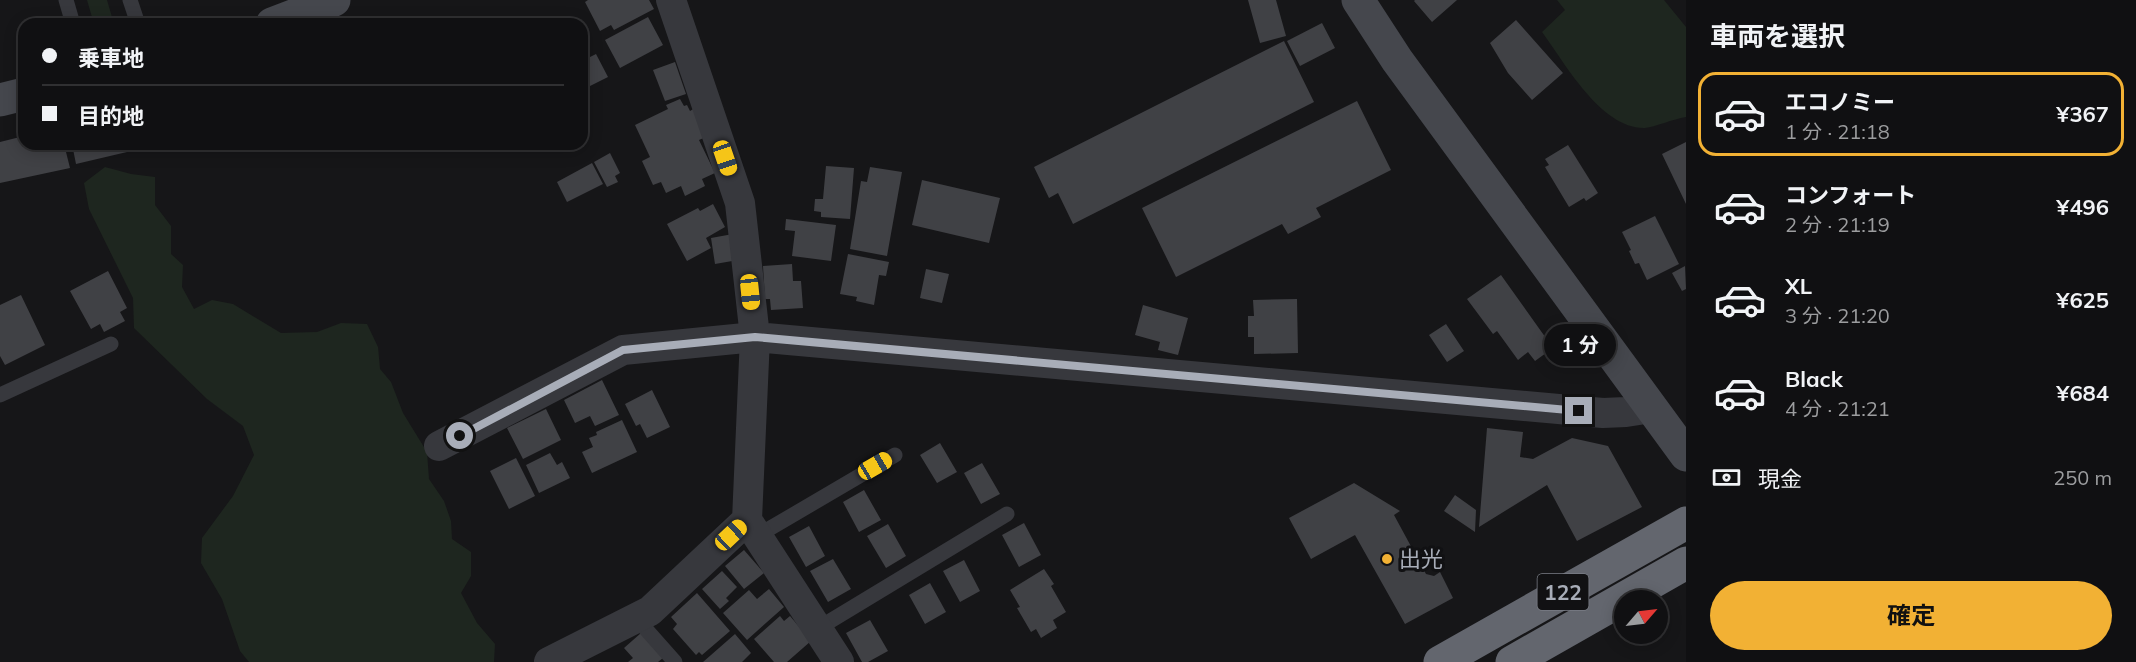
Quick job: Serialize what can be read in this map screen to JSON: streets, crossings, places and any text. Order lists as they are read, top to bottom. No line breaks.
{"streets":{"highway":["122"]},"places":["出光"],"north":"top right","page":{"heading":"車両を選択","banner":["乗車地","目的地"],"list":[{"name":"エコノミー","note":"1 分 · 21:18","value":"¥367"},{"name":"コンフォート","note":"2 分 · 21:19","value":"¥496"},{"name":"XL","note":"3 分 · 21:20","value":"¥625"},{"name":"Black","note":"4 分 · 21:21","value":"¥684"}],"bubble":"1 分","pay":["現金","250 m"],"buttons":"確定"}}
